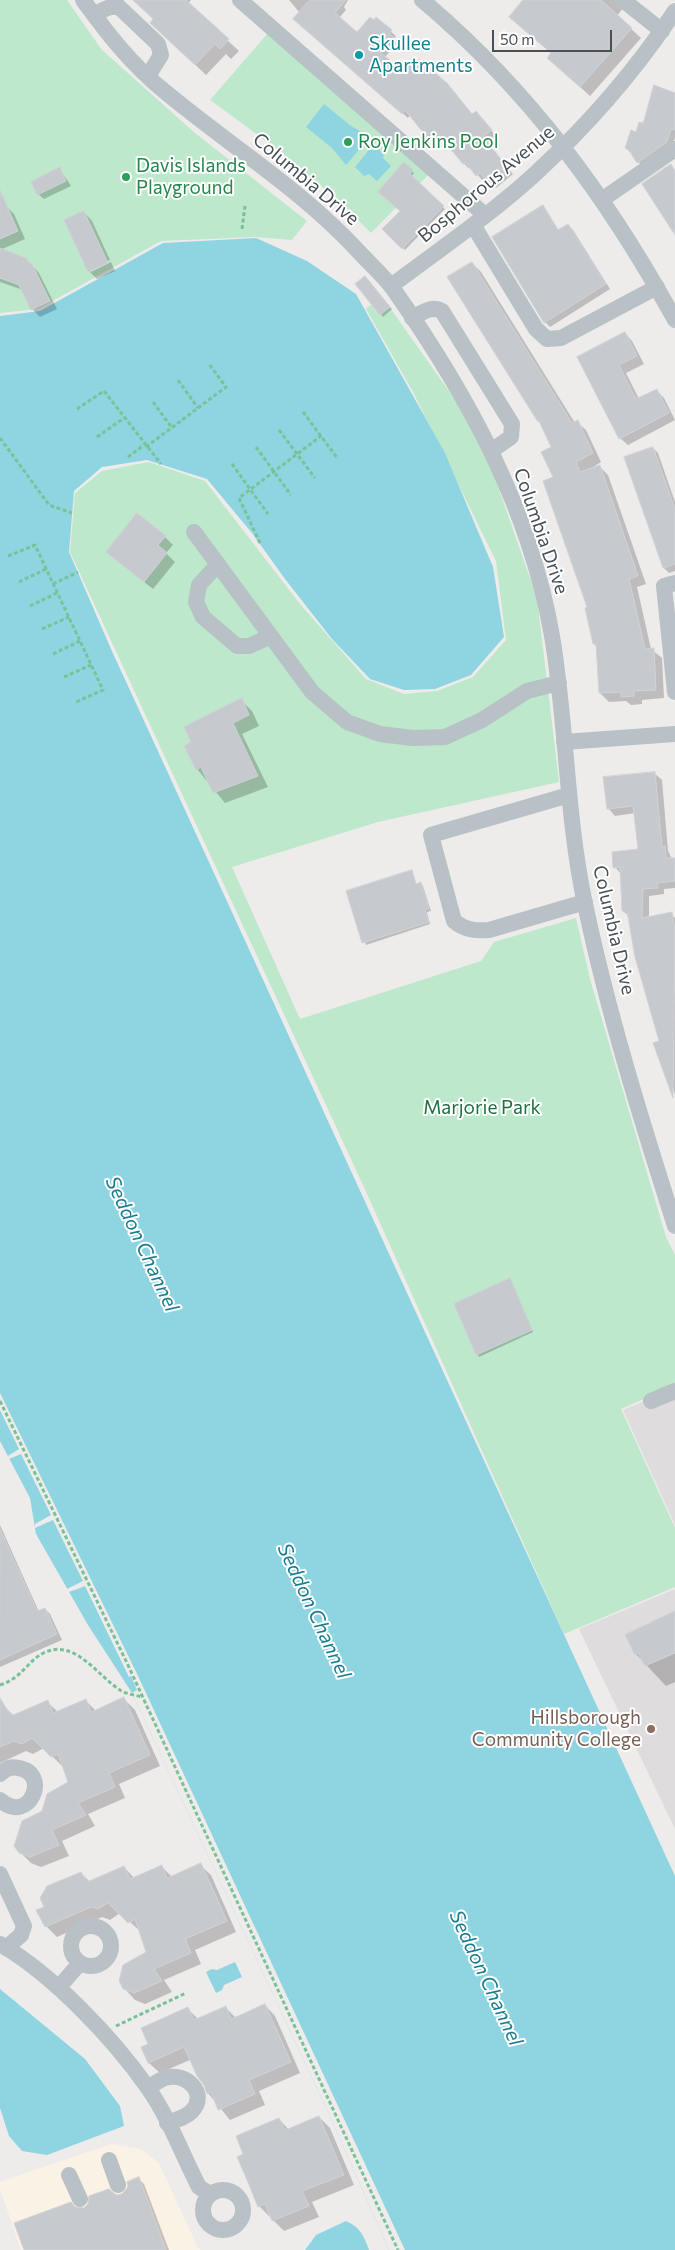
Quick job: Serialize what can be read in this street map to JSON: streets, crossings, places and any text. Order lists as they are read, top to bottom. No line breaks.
{"streets":{"street":["Columbia Drive","Bosphorous Avenue"]},"crossings":[["Columbia Drive","Bosphorous Avenue"]],"water":["Seddon Channel"],"parks":["Marjorie Park"],"places":["Skullee Apartments","Roy Jenkins Pool","Davis Islands Playground","Hillsborough Community College"],"scale_bar":"50 m"}
